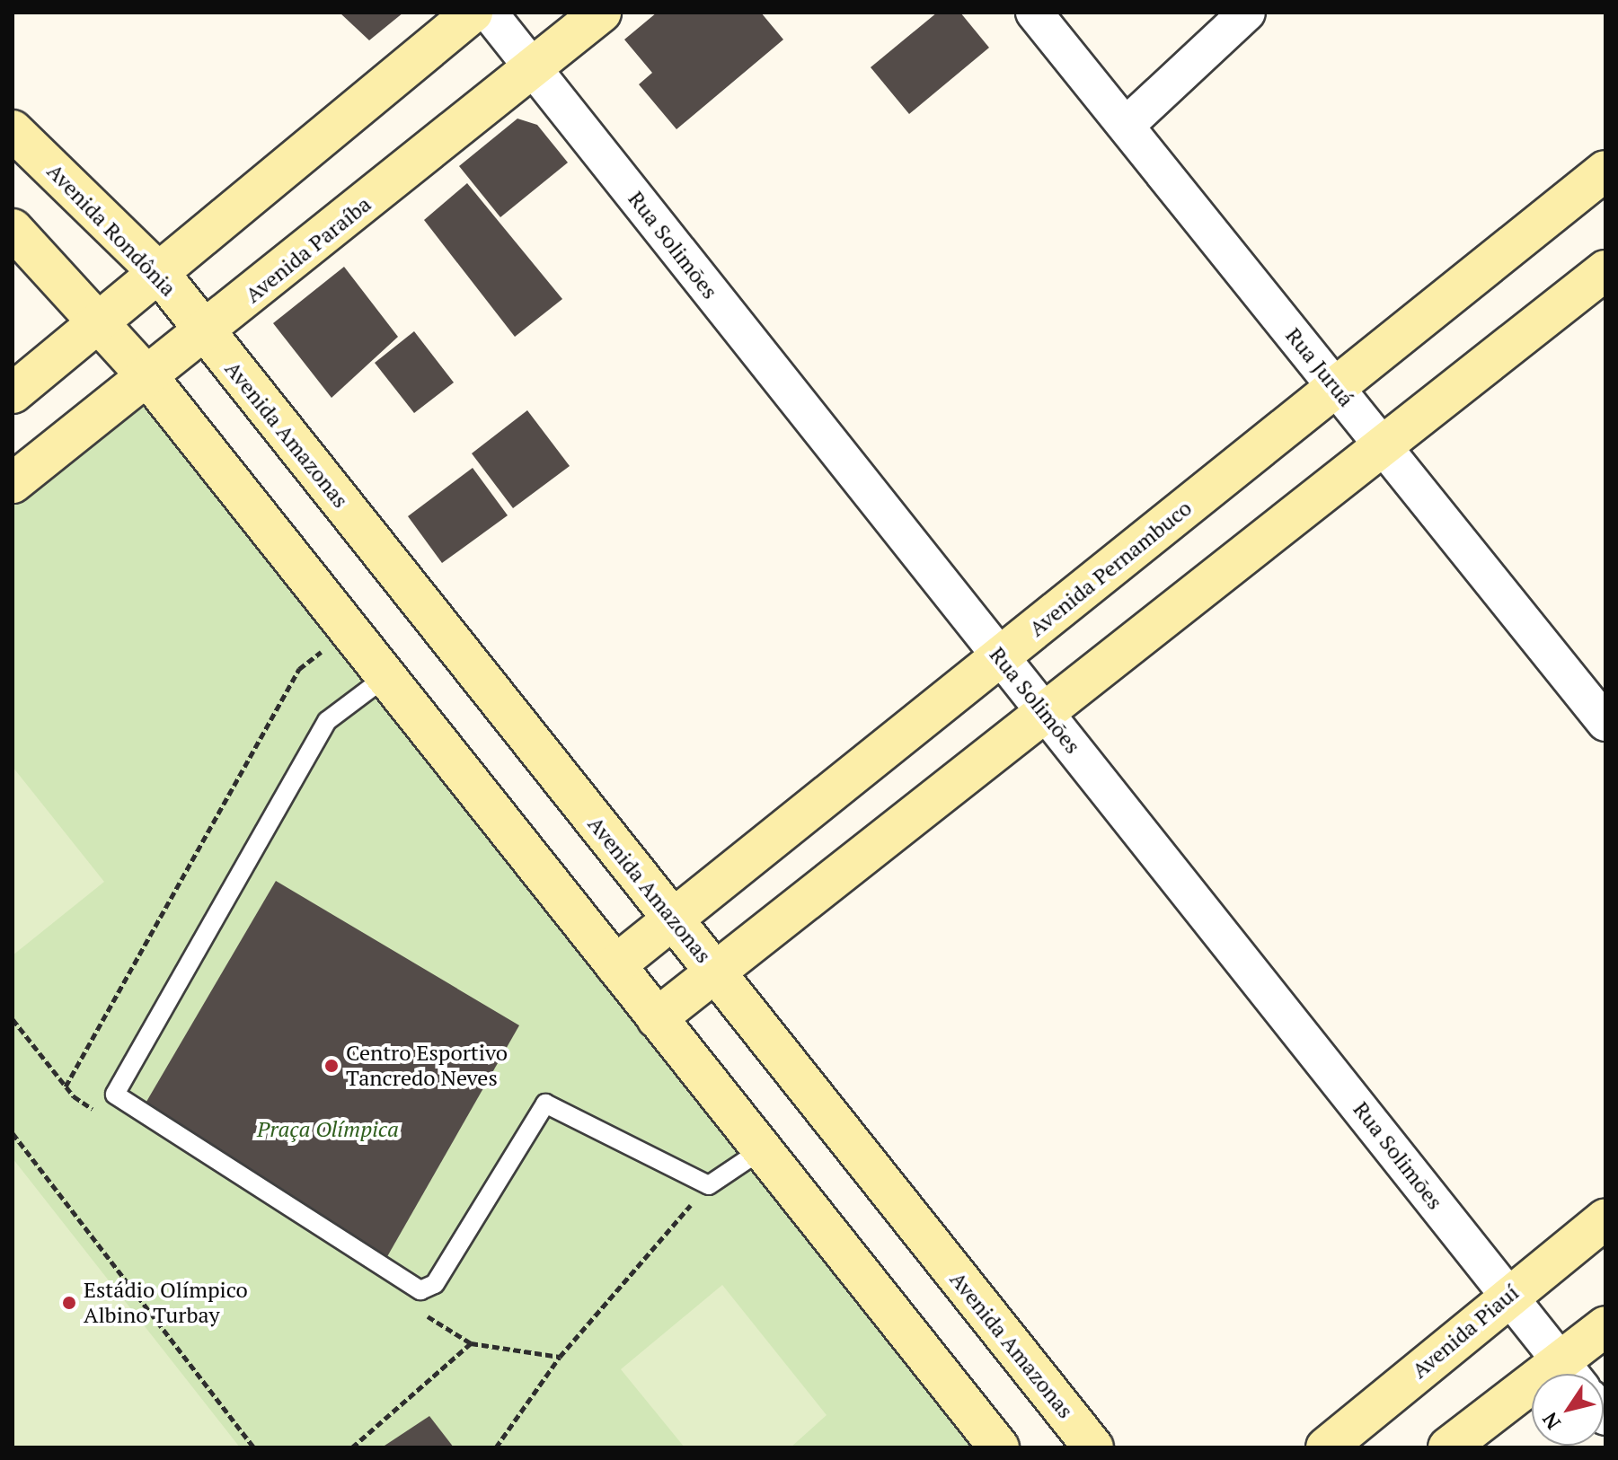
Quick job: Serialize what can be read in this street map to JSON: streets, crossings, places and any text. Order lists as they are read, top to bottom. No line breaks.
{"streets":{"main road":["Avenida Rondônia","Avenida Paraíba","Avenida Amazonas","Avenida Pernambuco","Avenida Piauí"],"street":["Rua Solimões","Rua Juruá"]},"crossings":[["Avenida Rondônia","Avenida Paraíba"],["Avenida Rondônia","Avenida Amazonas"],["Rua Solimões","Avenida Paraíba"],["Rua Solimões","Avenida Pernambuco"],["Rua Solimões","Avenida Piauí"],["Avenida Paraíba","Avenida Amazonas"],["Rua Juruá","Avenida Pernambuco"],["Avenida Amazonas","Avenida Pernambuco"]],"parks":["Praça Olímpica"],"places":["Centro Esportivo Tancredo Neves","Estádio Olímpico Albino Turbay"],"north":"bottom left"}
